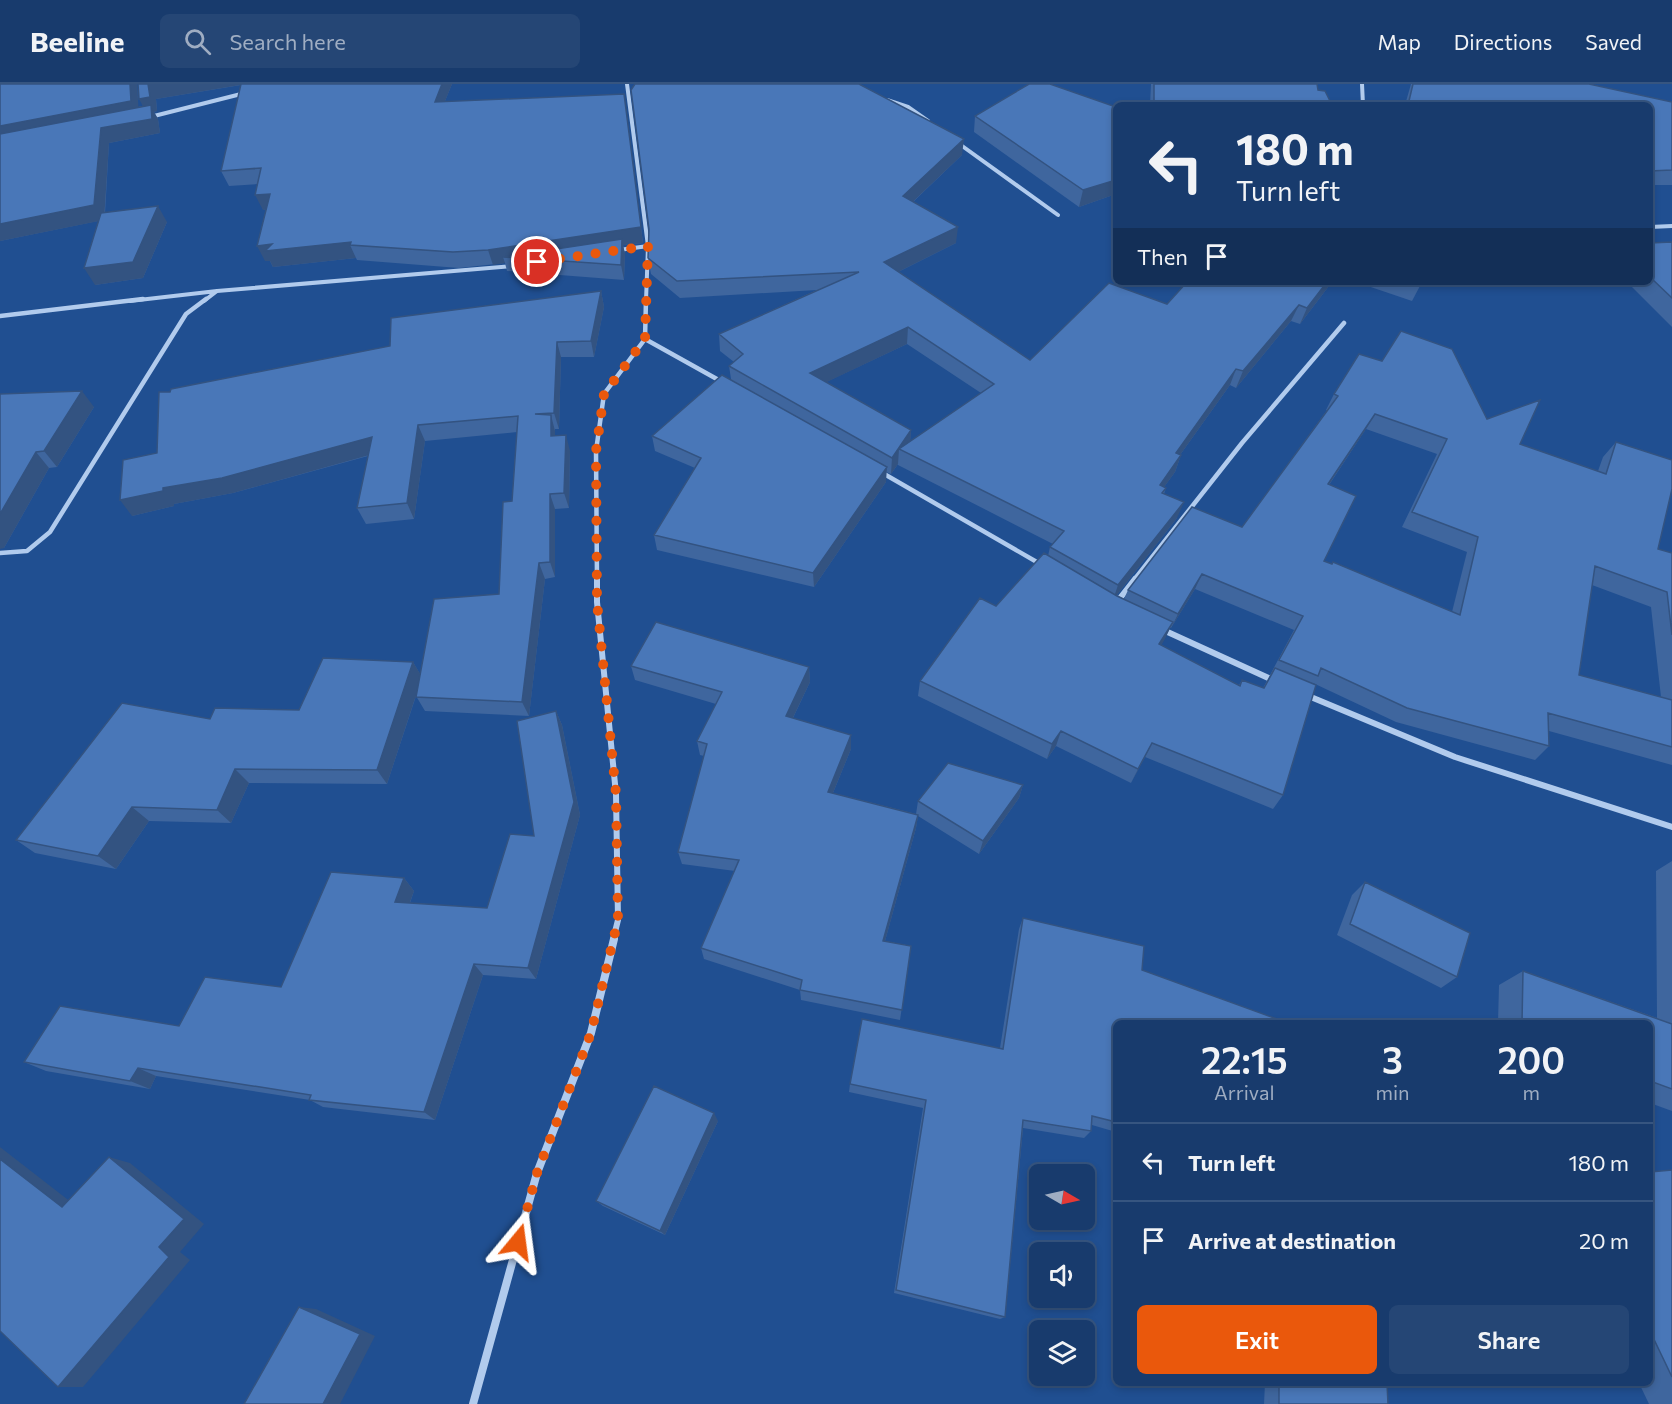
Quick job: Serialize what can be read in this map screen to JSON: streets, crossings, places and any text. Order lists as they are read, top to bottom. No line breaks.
{"north":"right","page":{"header":"Beeline","search":"Search here","nav":["Map","Directions","Saved"],"turn":["180 m","Turn left"],"then":"Then","eta":["22:15","Arrival","3","min","200","m"],"list":[{"name":"Turn left","value":"180 m"},{"name":"Arrive at destination","value":"20 m"}],"buttons":["Exit","Share"]}}
